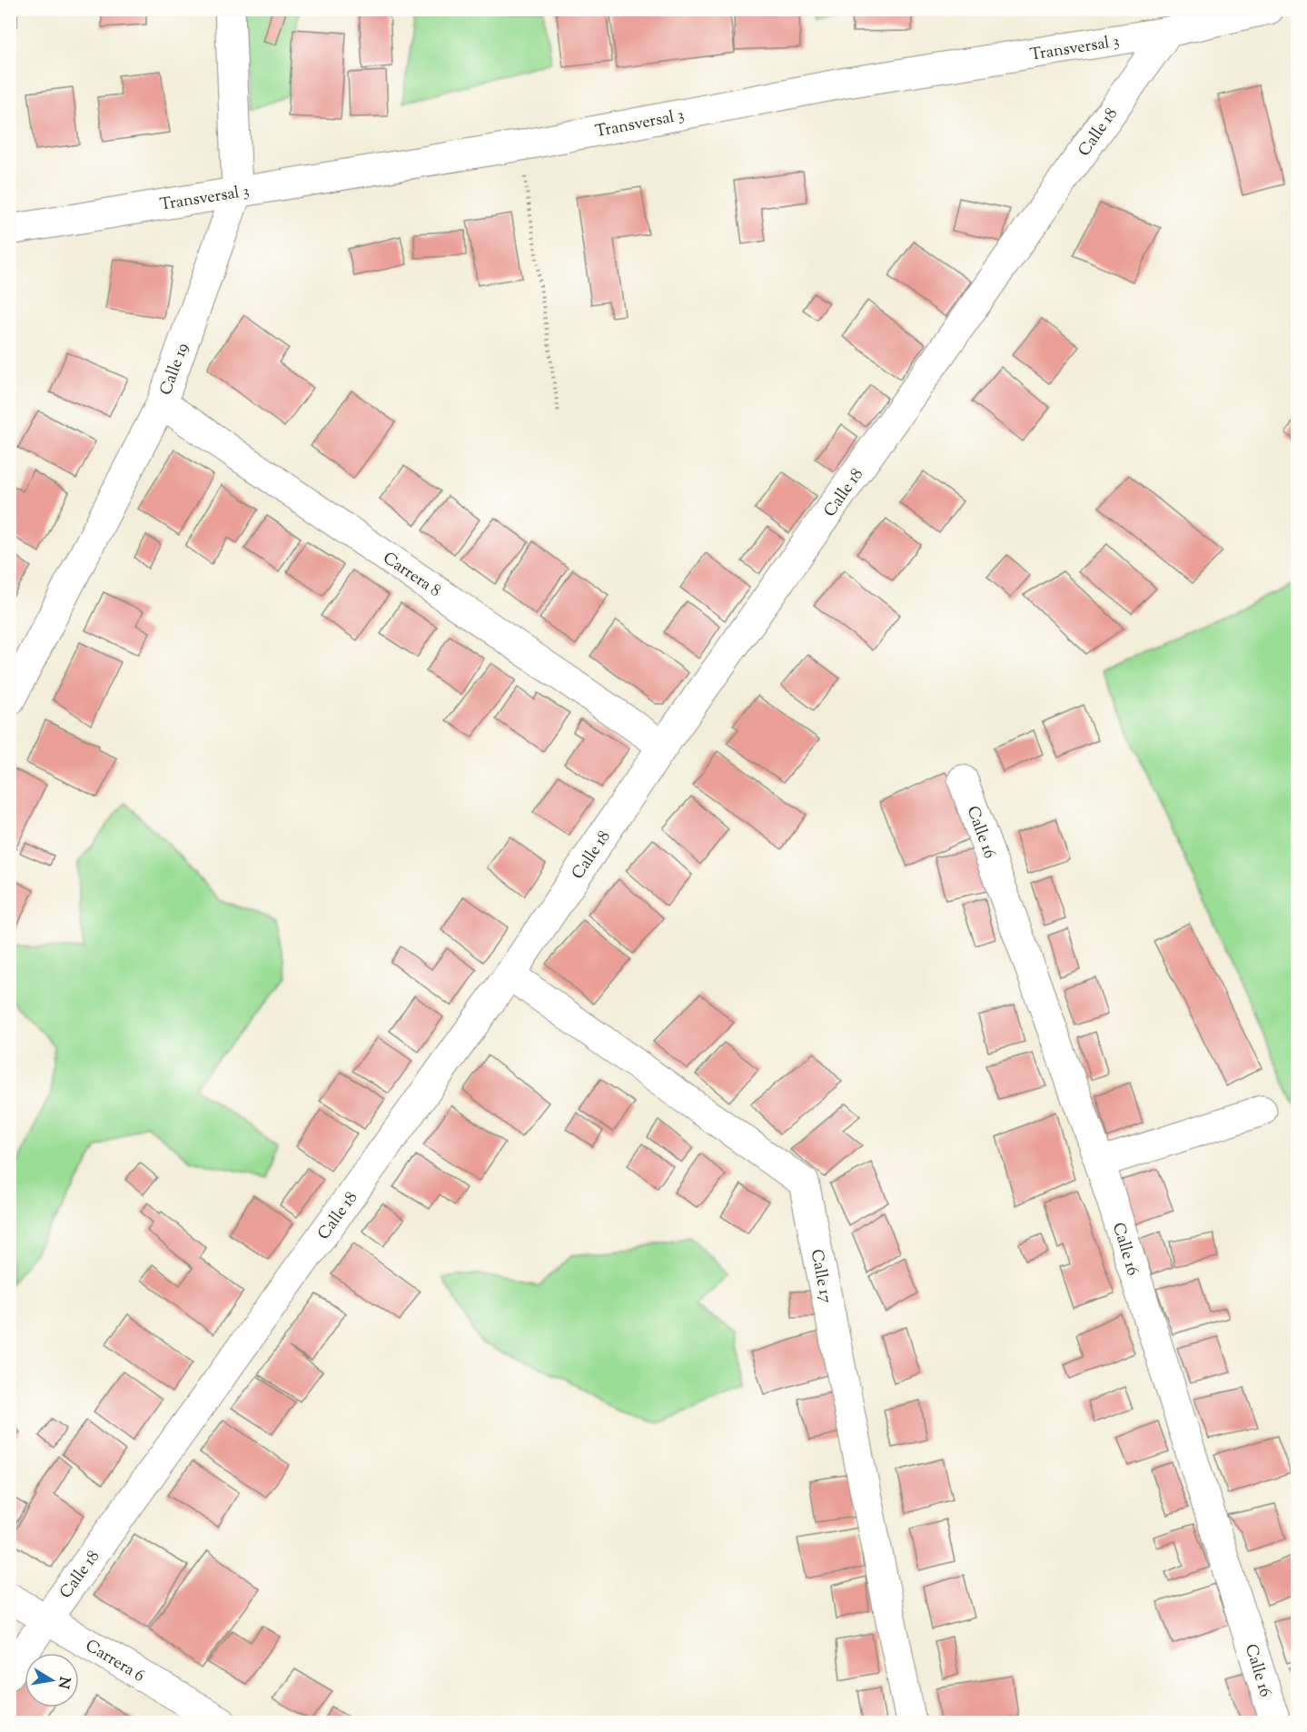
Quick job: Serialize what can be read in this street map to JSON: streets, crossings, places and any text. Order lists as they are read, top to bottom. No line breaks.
{"streets":{"street":["Transversal 3","Calle 18","Calle 19","Carrera 8","Calle 16","Calle 17","Carrera 6"]},"crossings":[["Transversal 3","Calle 18"],["Transversal 3","Calle 19"],["Calle 18","Carrera 8"],["Calle 18","Calle 17"],["Calle 18","Carrera 6"],["Calle 19","Carrera 8"]],"north":"right"}
